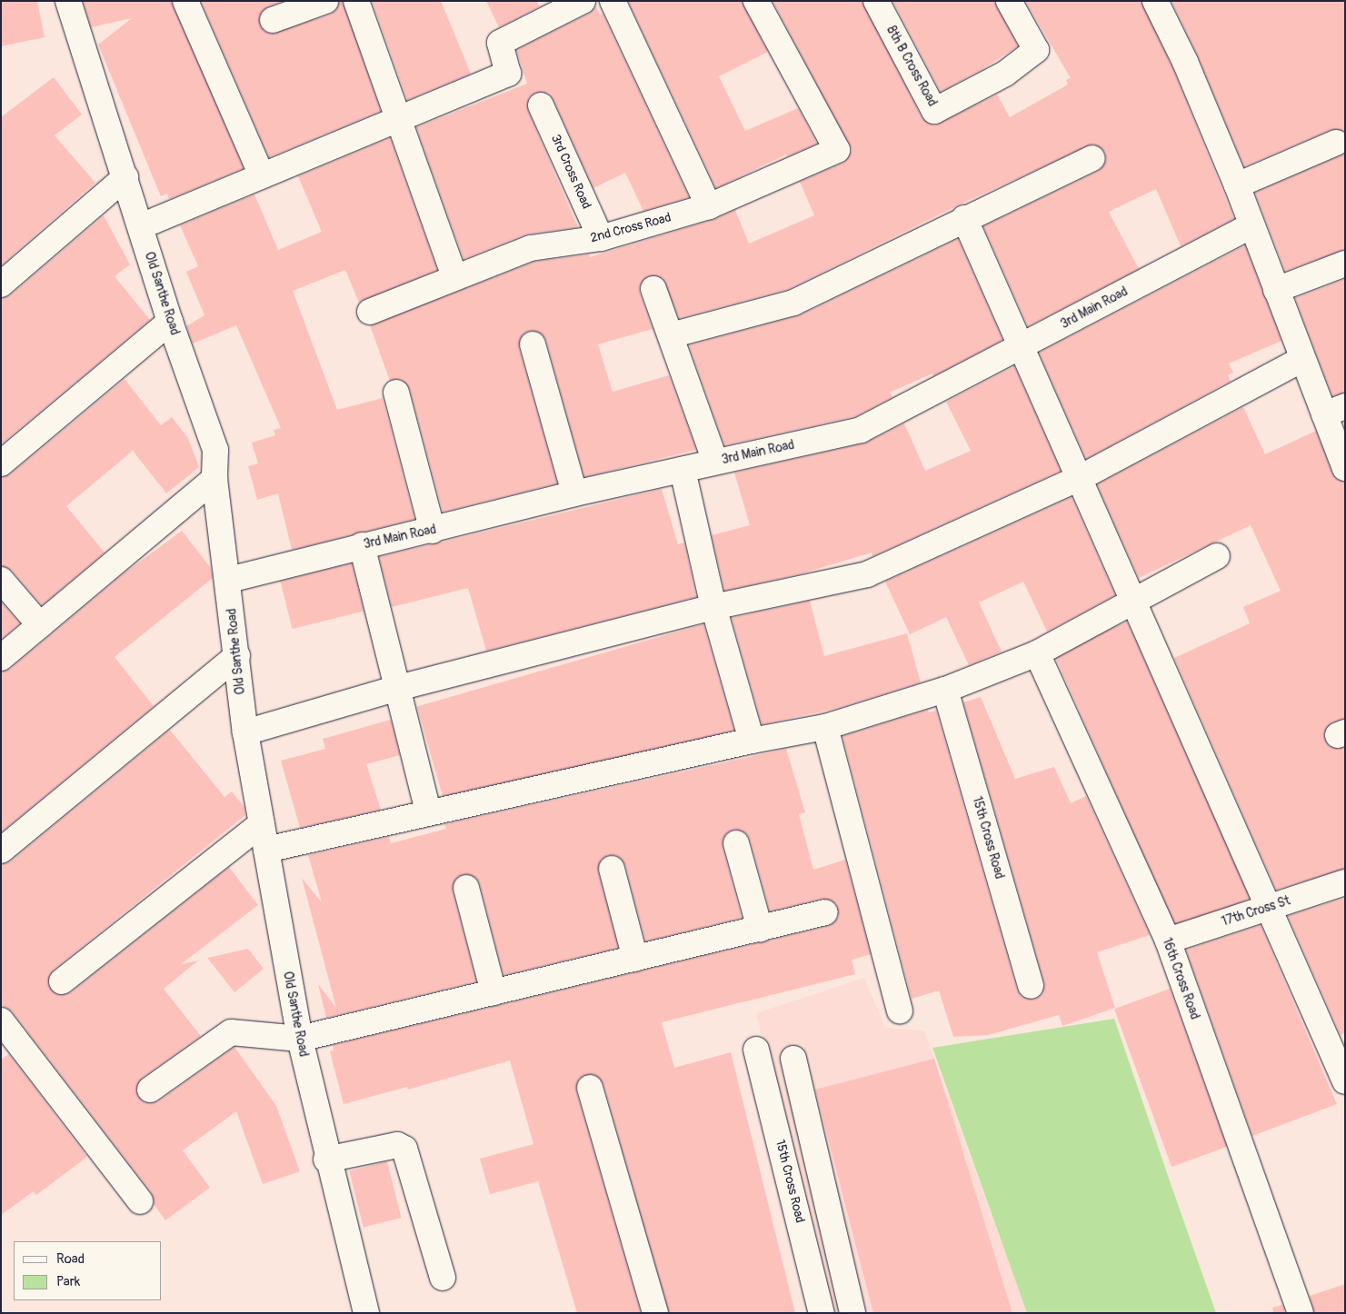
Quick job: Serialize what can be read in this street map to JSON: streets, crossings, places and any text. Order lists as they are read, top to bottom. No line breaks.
{"streets":{"street":["8th B Cross Road","3rd Cross Road","2nd Cross Road","Old Santhe Road","3rd Main Road","15th Cross Road","17th Cross St","16th Cross Road"]},"crossings":[["3rd Cross Road","2nd Cross Road"],["Old Santhe Road","3rd Main Road"],["17th Cross St","16th Cross Road"]],"legend":["Road","Park"]}
